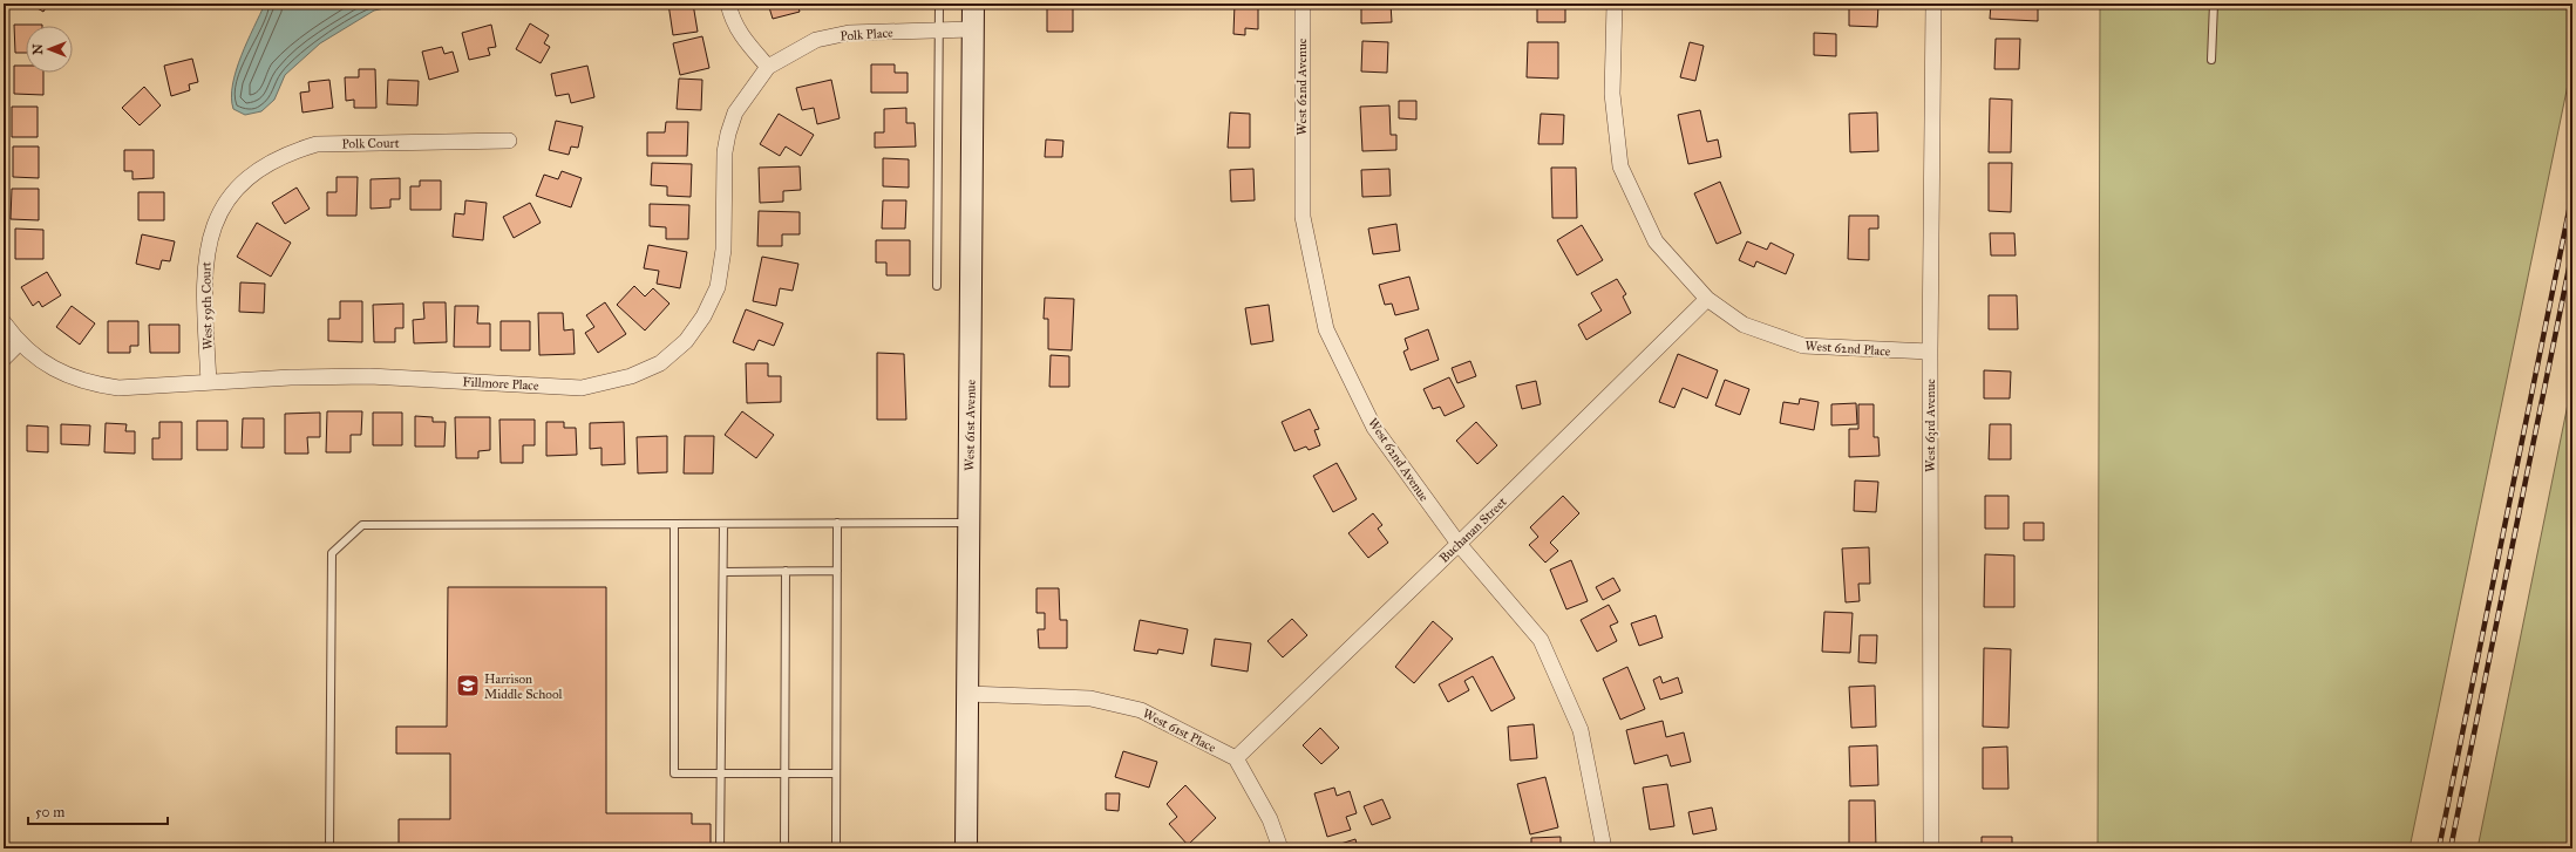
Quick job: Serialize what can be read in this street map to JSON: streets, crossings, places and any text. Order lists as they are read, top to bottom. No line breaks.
{"streets":{"main road":["West 61st Avenue"],"street":["Polk Place","West 62nd Avenue","Polk Court","West 59th Court","West 62nd Place","Fillmore Place","West 63rd Avenue","Buchanan Street","West 61st Place"]},"crossings":[["Polk Place","Fillmore Place"],["Polk Place","West 61st Avenue"],["West 62nd Avenue","Buchanan Street"],["Polk Court","West 59th Court"],["West 59th Court","Fillmore Place"],["West 62nd Place","West 63rd Avenue"],["West 62nd Place","Buchanan Street"],["West 61st Avenue","West 61st Place"],["Buchanan Street","West 61st Place"]],"places":{"school or university":["Harrison Middle School"]},"scale_bar":"50 m","north":"left"}
